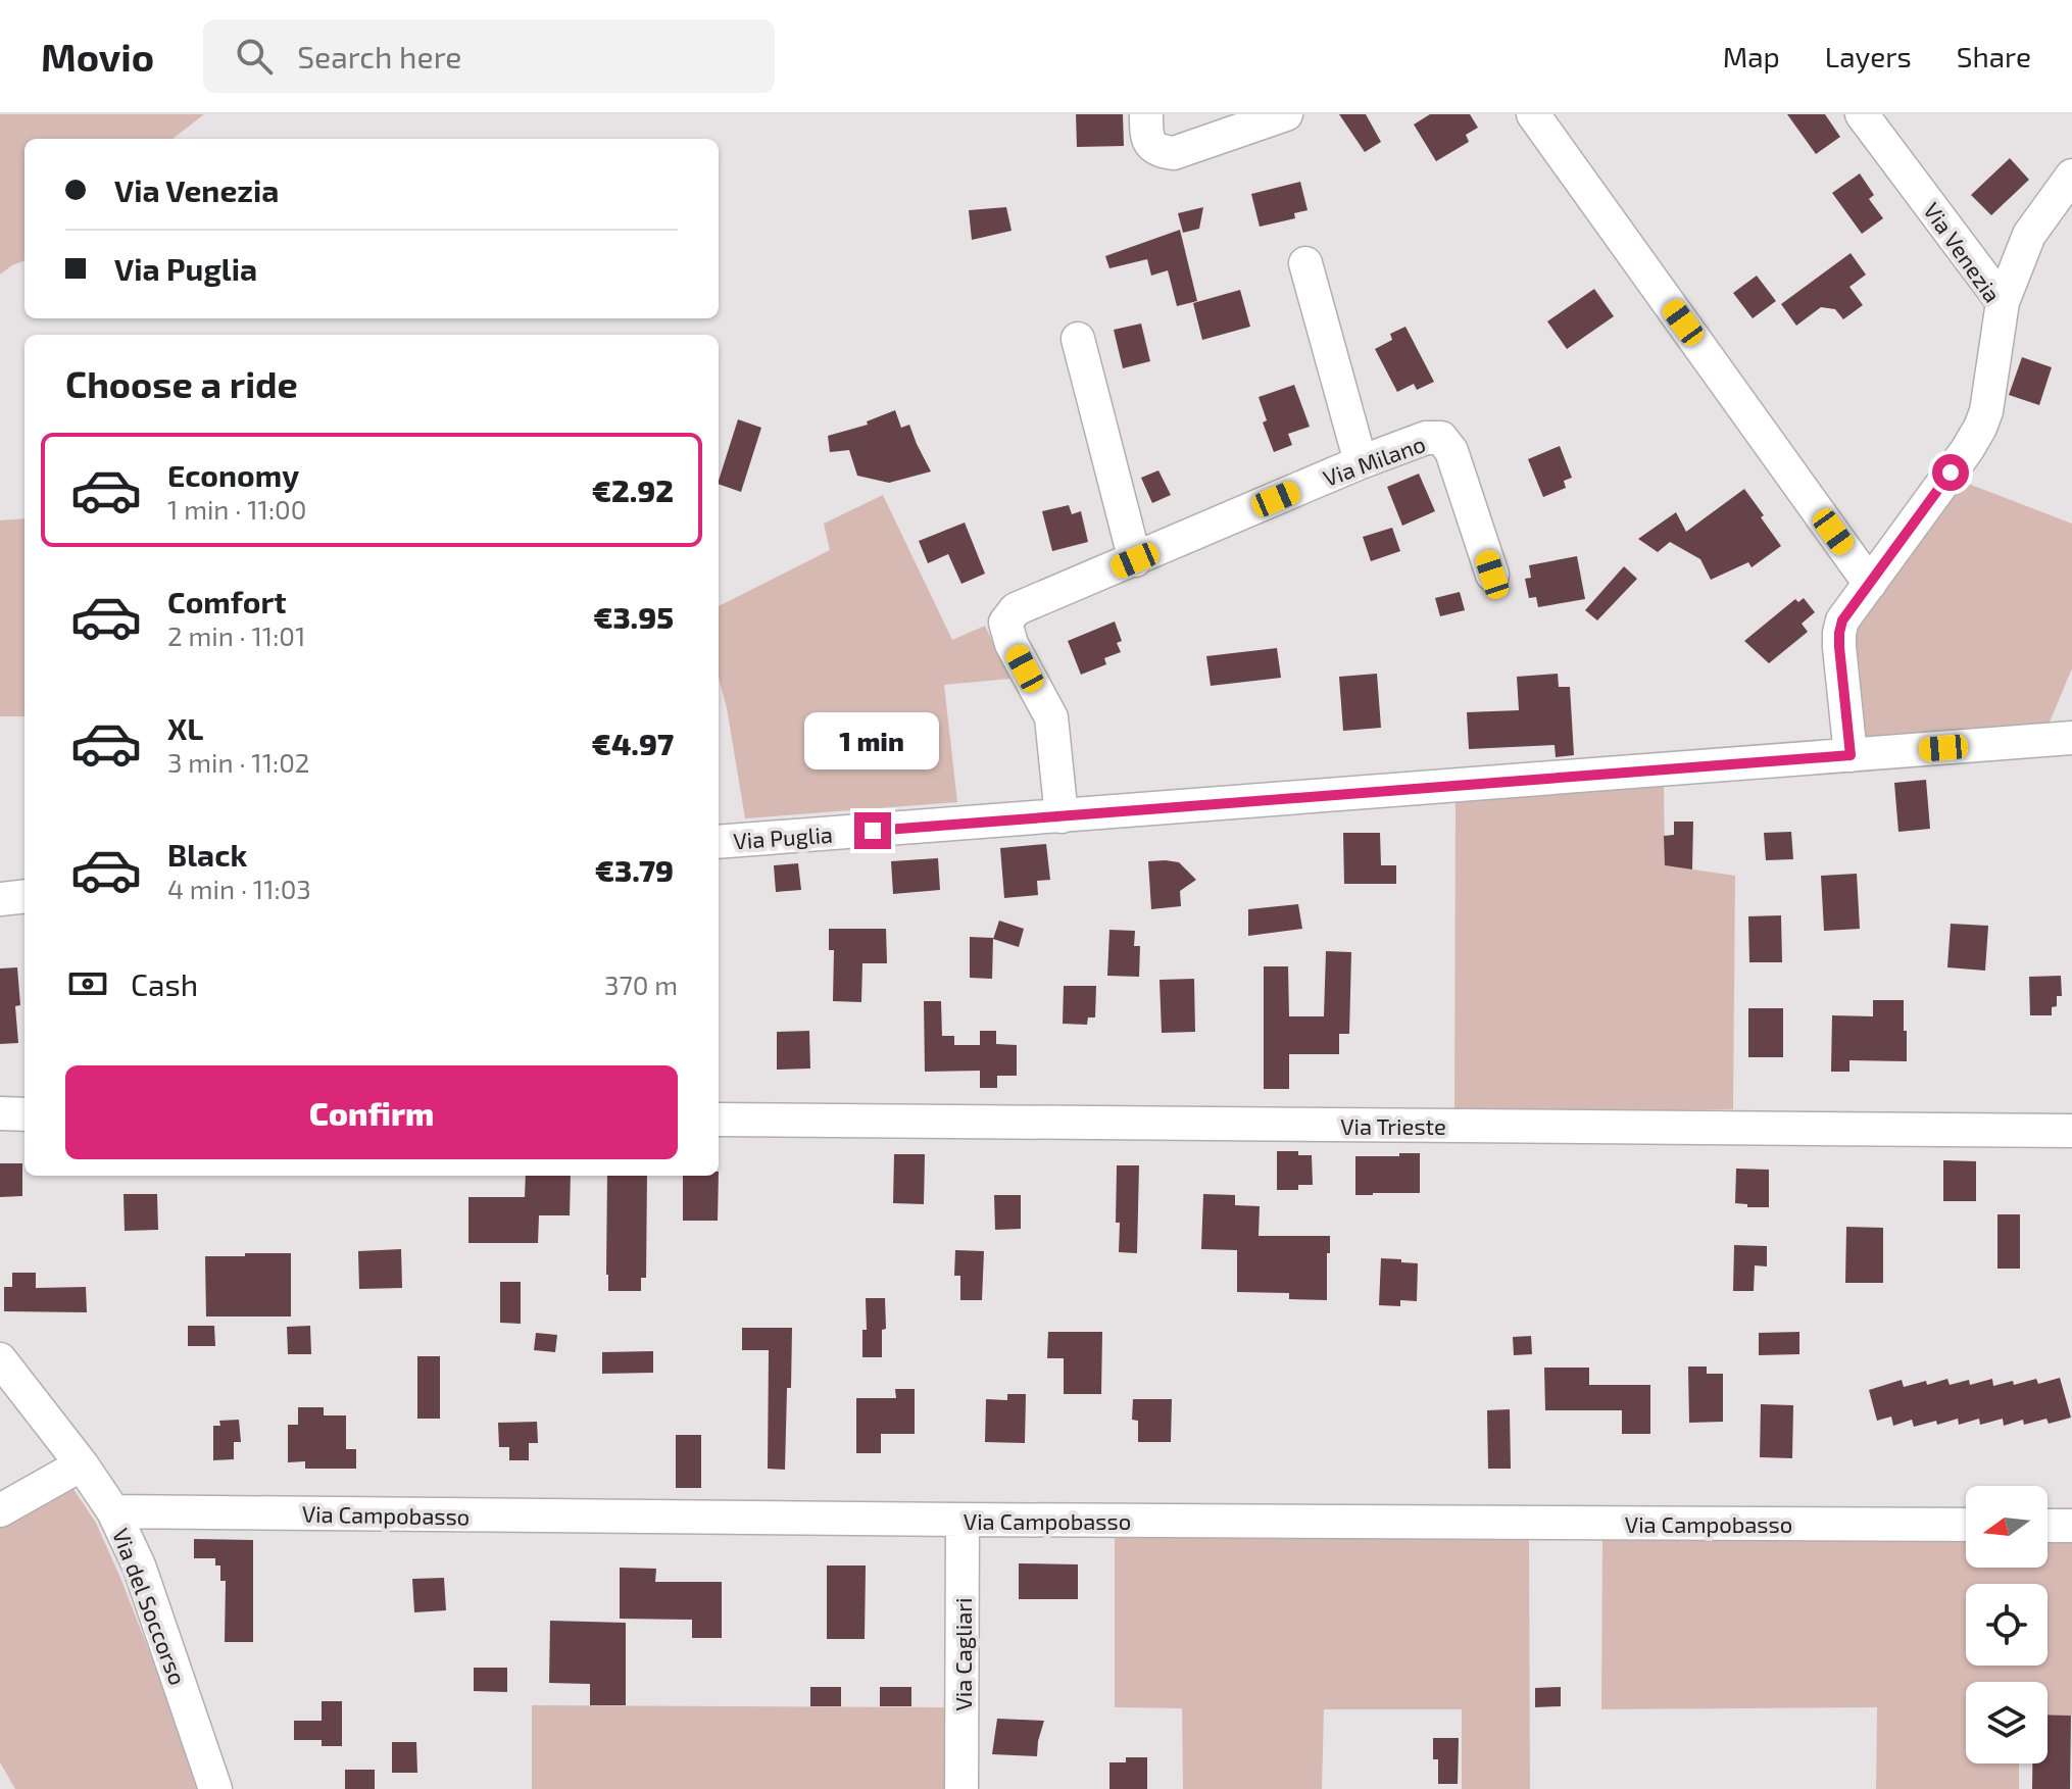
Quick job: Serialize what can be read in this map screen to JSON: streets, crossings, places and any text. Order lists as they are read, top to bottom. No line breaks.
{"streets":{"street":["Via Venezia","Via Milano","Via Puglia","Via Trieste","Via Campobasso","Via del Soccorso","Via Cagliari"]},"crossings":[["Via Venezia","Via Puglia"],["Via Milano","Via Puglia"],["Via Campobasso","Via del Soccorso"],["Via Campobasso","Via Cagliari"]],"north":"left","page":{"header":"Movio","search":"Search here","nav":["Map","Layers","Share"],"banner":["Via Venezia","Via Puglia"],"heading":"Choose a ride","list":[{"name":"Economy","note":"1 min · 11:00","value":"€2.92"},{"name":"Comfort","note":"2 min · 11:01","value":"€3.95"},{"name":"XL","note":"3 min · 11:02","value":"€4.97"},{"name":"Black","note":"4 min · 11:03","value":"€3.79"}],"bubble":"1 min","pay":["Cash","370 m"],"buttons":"Confirm"}}
